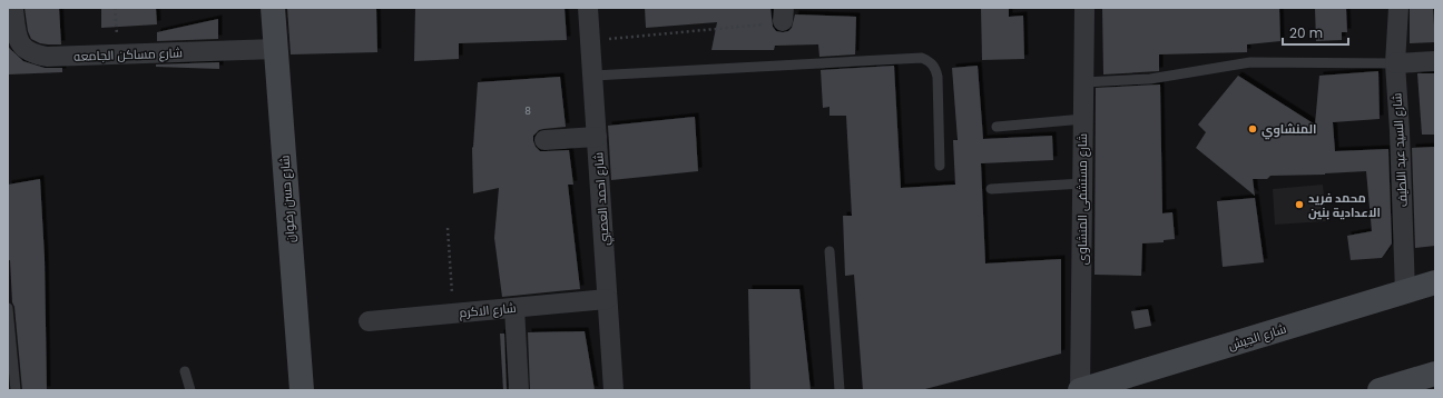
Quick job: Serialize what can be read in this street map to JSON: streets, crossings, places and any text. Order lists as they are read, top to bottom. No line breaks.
{"streets":{"main road":["شارع حسن رضوان","شارع الجيش"],"street":["شارع مساكن الجامعه","شارع السيد عبد اللطيف","شارع احمد العصبي","شارع مستشفى المنشاوى","شارع الاكرم"]},"crossings":[["شارع مساكن الجامعه","شارع حسن رضوان"],["شارع السيد عبد اللطيف","شارع الجيش"],["شارع احمد العصبي","شارع الاكرم"],["شارع مستشفى المنشاوى","شارع الجيش"]],"places":["المنشاوي","محمد فريد الاعدادية بنين"],"house_numbers":["8"],"scale_bar":"20 m"}
